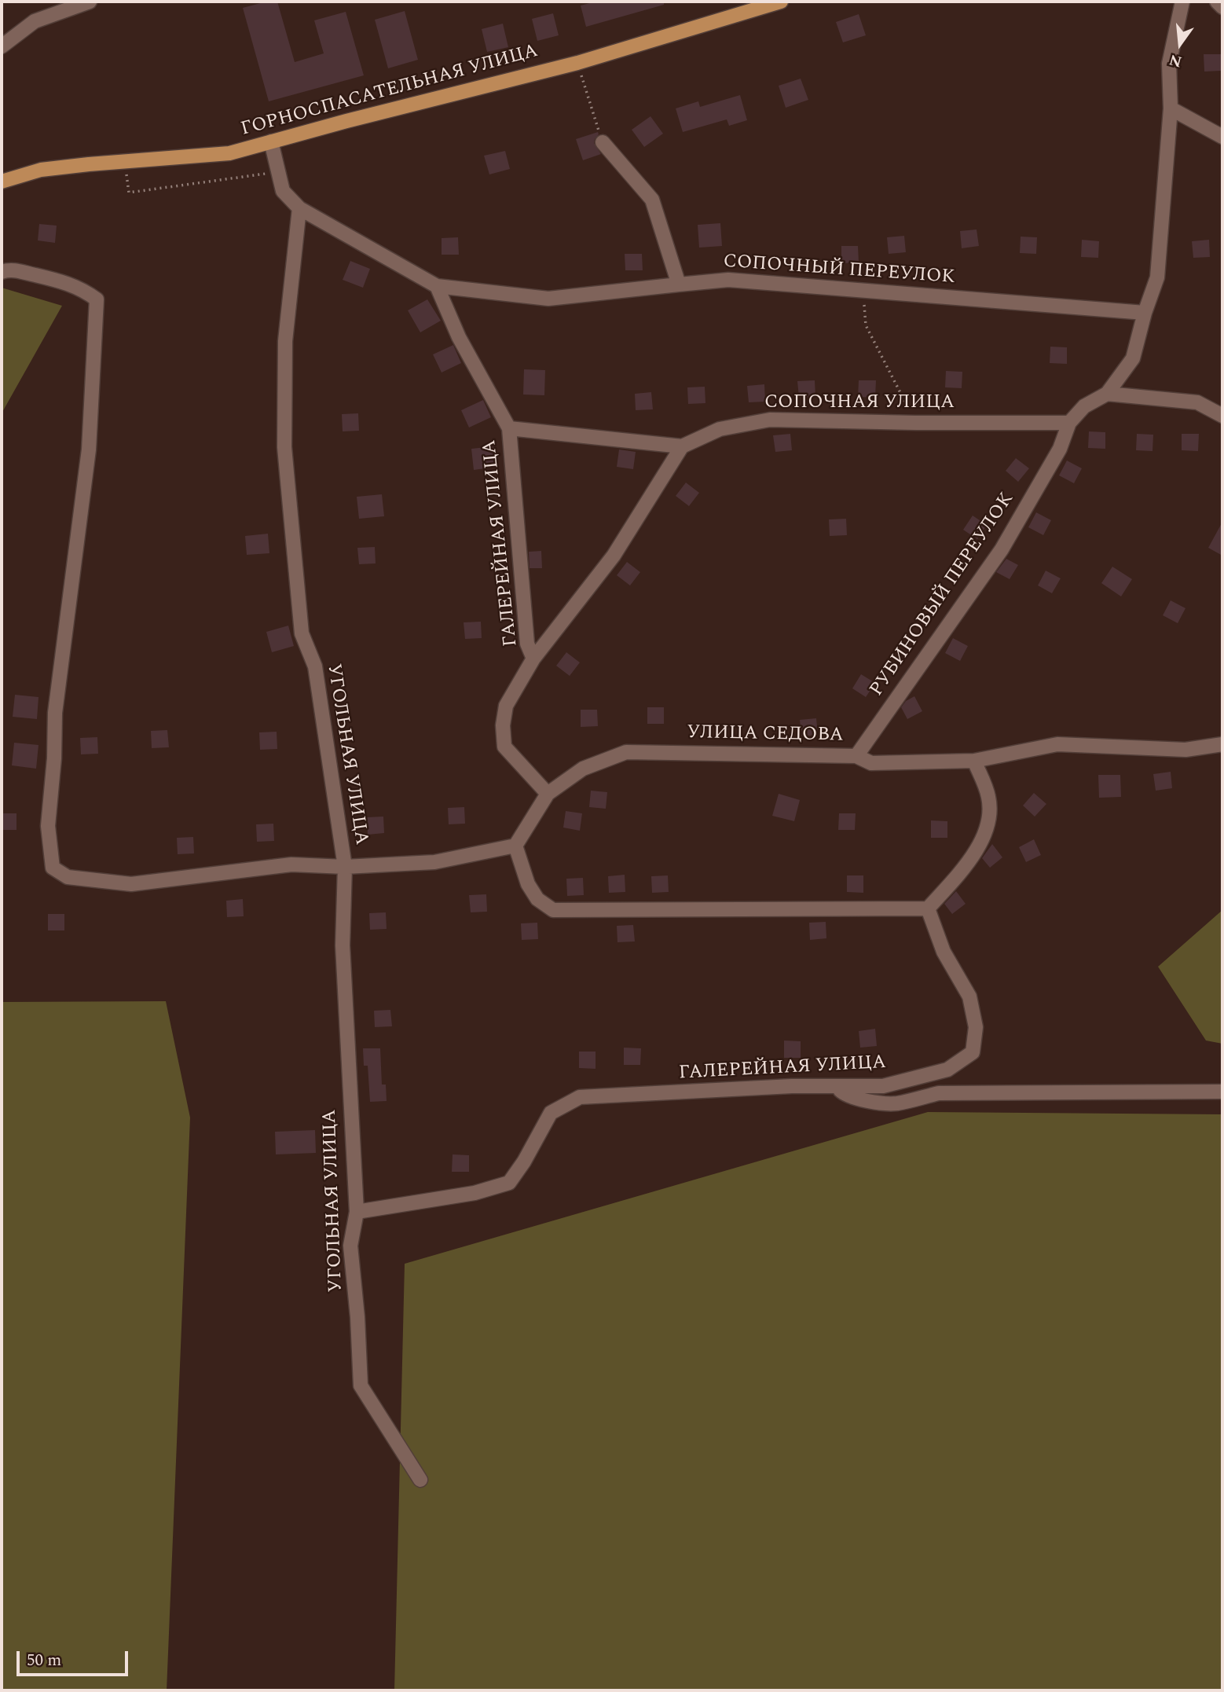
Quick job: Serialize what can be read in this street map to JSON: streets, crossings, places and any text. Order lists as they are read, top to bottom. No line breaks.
{"streets":{"main road":["ГОРНОСПАСАТЕЛЬНАЯ УЛИЦА"],"street":["СОПОЧНЫЙ ПЕРЕУЛОК","СОПОЧНАЯ УЛИЦА","ГАЛЕРЕЙНАЯ УЛИЦА","РУБИНОВЫЙ ПЕРЕУЛОК","УЛИЦА СЕДОВА","УГОЛЬНАЯ УЛИЦА"]},"crossings":[["СОПОЧНАЯ УЛИЦА","РУБИНОВЫЙ ПЕРЕУЛОК"],["ГАЛЕРЕЙНАЯ УЛИЦА","УЛИЦА СЕДОВА"],["ГАЛЕРЕЙНАЯ УЛИЦА","УГОЛЬНАЯ УЛИЦА"],["РУБИНОВЫЙ ПЕРЕУЛОК","УЛИЦА СЕДОВА"]],"scale_bar":"50 m","north":"bottom"}
